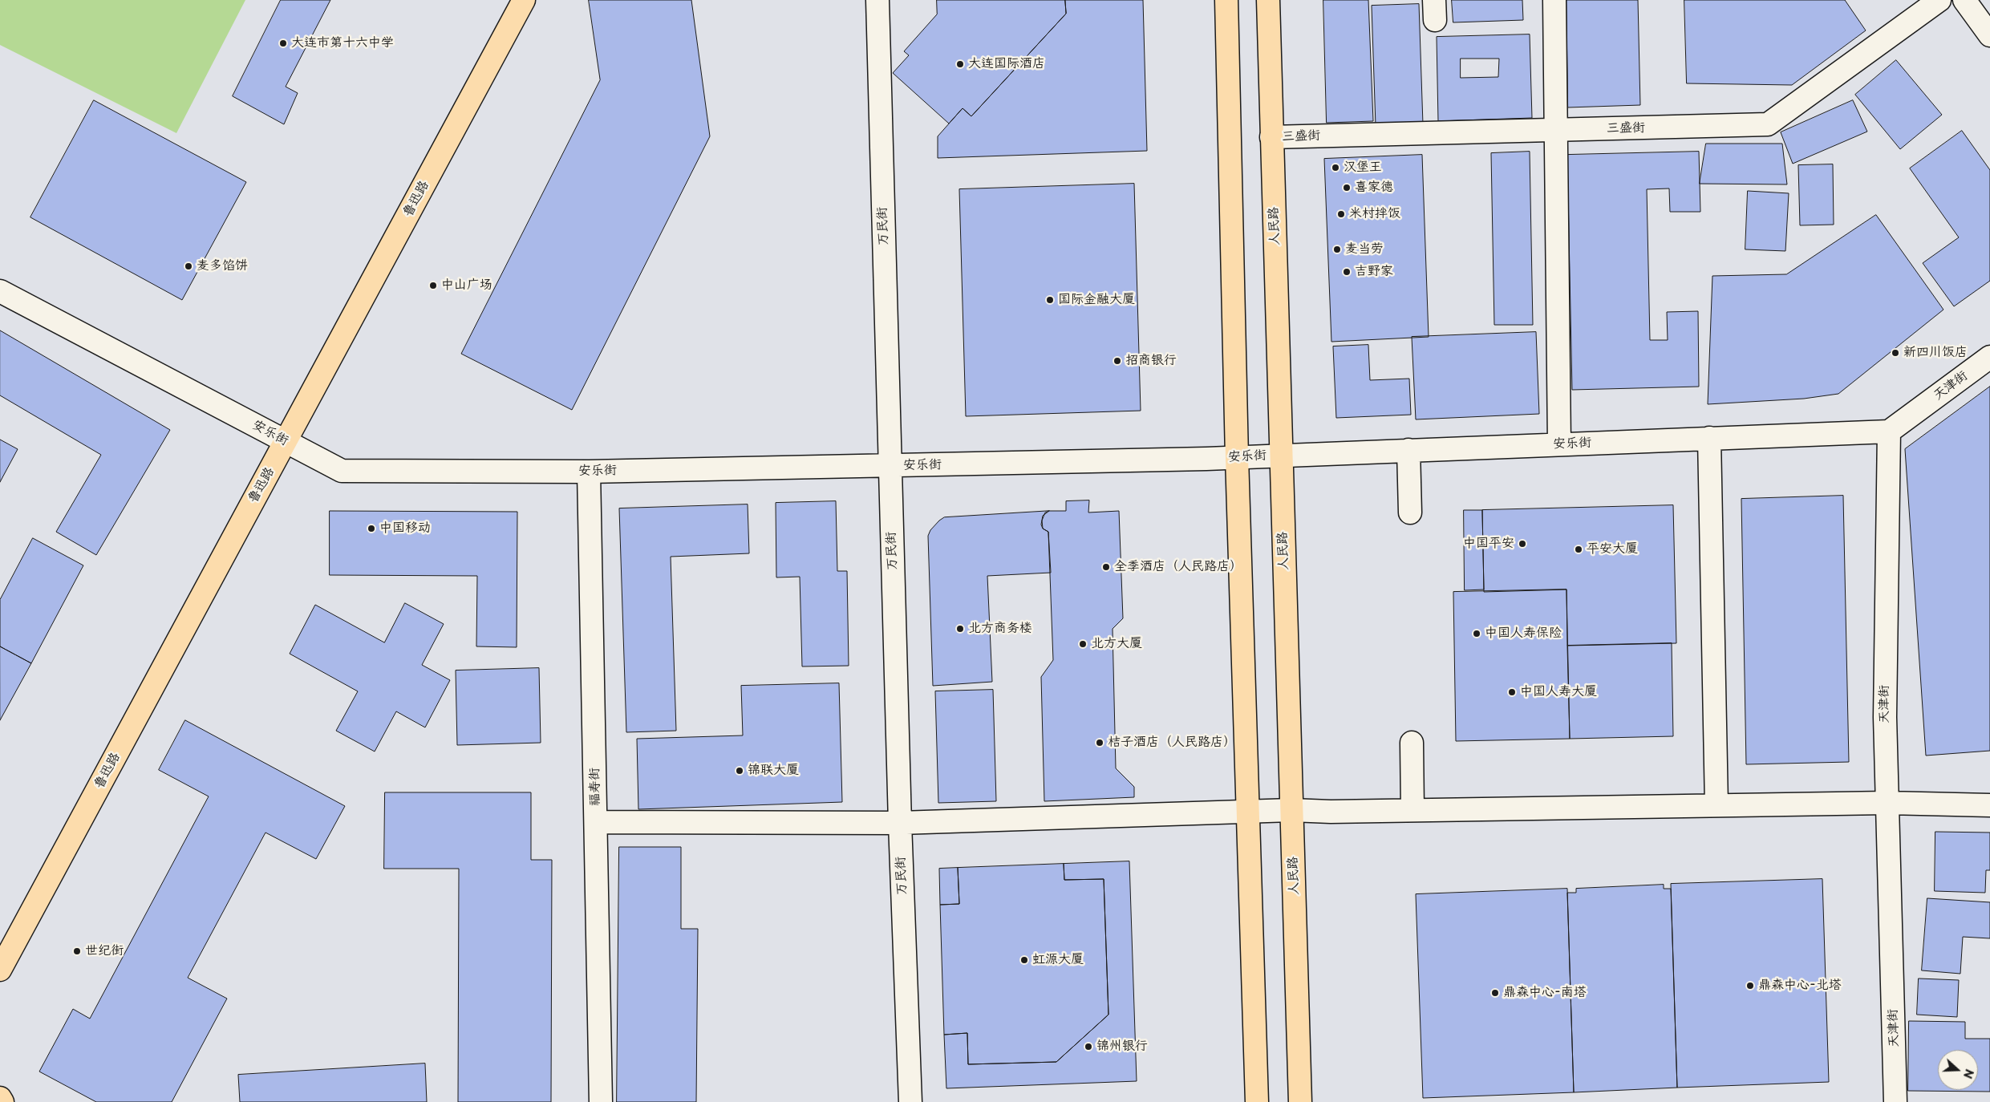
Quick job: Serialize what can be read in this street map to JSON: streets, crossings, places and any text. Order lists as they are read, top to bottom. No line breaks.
{"streets":{"main road":["鲁迅路","人民路"],"street":["三盛街","万民街","天津街","安乐街","福寿街"]},"crossings":[["三盛街","人民路"],["鲁迅路","安乐街"],["万民街","安乐街"],["人民路","安乐街"],["天津街","安乐街"],["安乐街","福寿街"]],"places":["大连市第十六中学","大连国际酒店","汉堡王","喜家德","米村拌饭","麦当劳","麦多馅饼","吉野家","中山广场","国际金融大厦","新四川饭店","招商银行","中国移动","中国平安","平安大厦","全季酒店（人民路店）","北方商务楼","中国人寿保险","北方大厦","中国人寿大厦","桔子酒店（人民路店）","锦联大厦","世纪街","虹源大厦","鼎森中心-北塔","鼎森中心-南塔","锦州银行"],"north":"right"}
